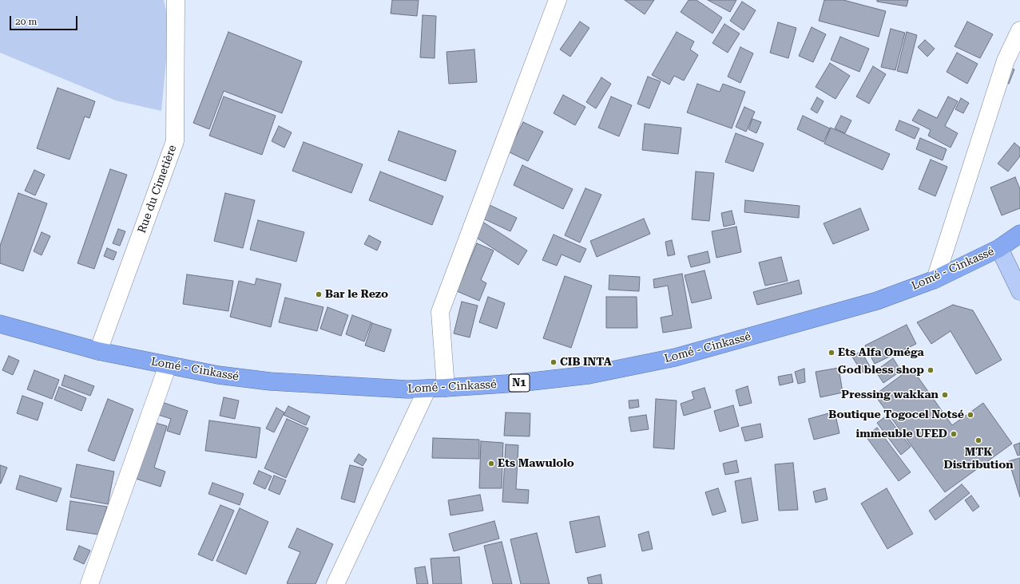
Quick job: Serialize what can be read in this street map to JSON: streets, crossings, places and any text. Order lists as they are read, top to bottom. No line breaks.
{"streets":{"highway":["Lomé - Cinkassé","N1"],"street":["Rue du Cimetière"]},"crossings":[["Rue du Cimetière","Lomé - Cinkassé"]],"places":["Bar le Rezo","Ets Alfa Oméga","CIB INTA","God bless shop","Pressing wakkan","Boutique Togocel Notsé","immeuble UFED","MTK Distribution","Ets Mawulolo"],"scale_bar":"20 m"}
